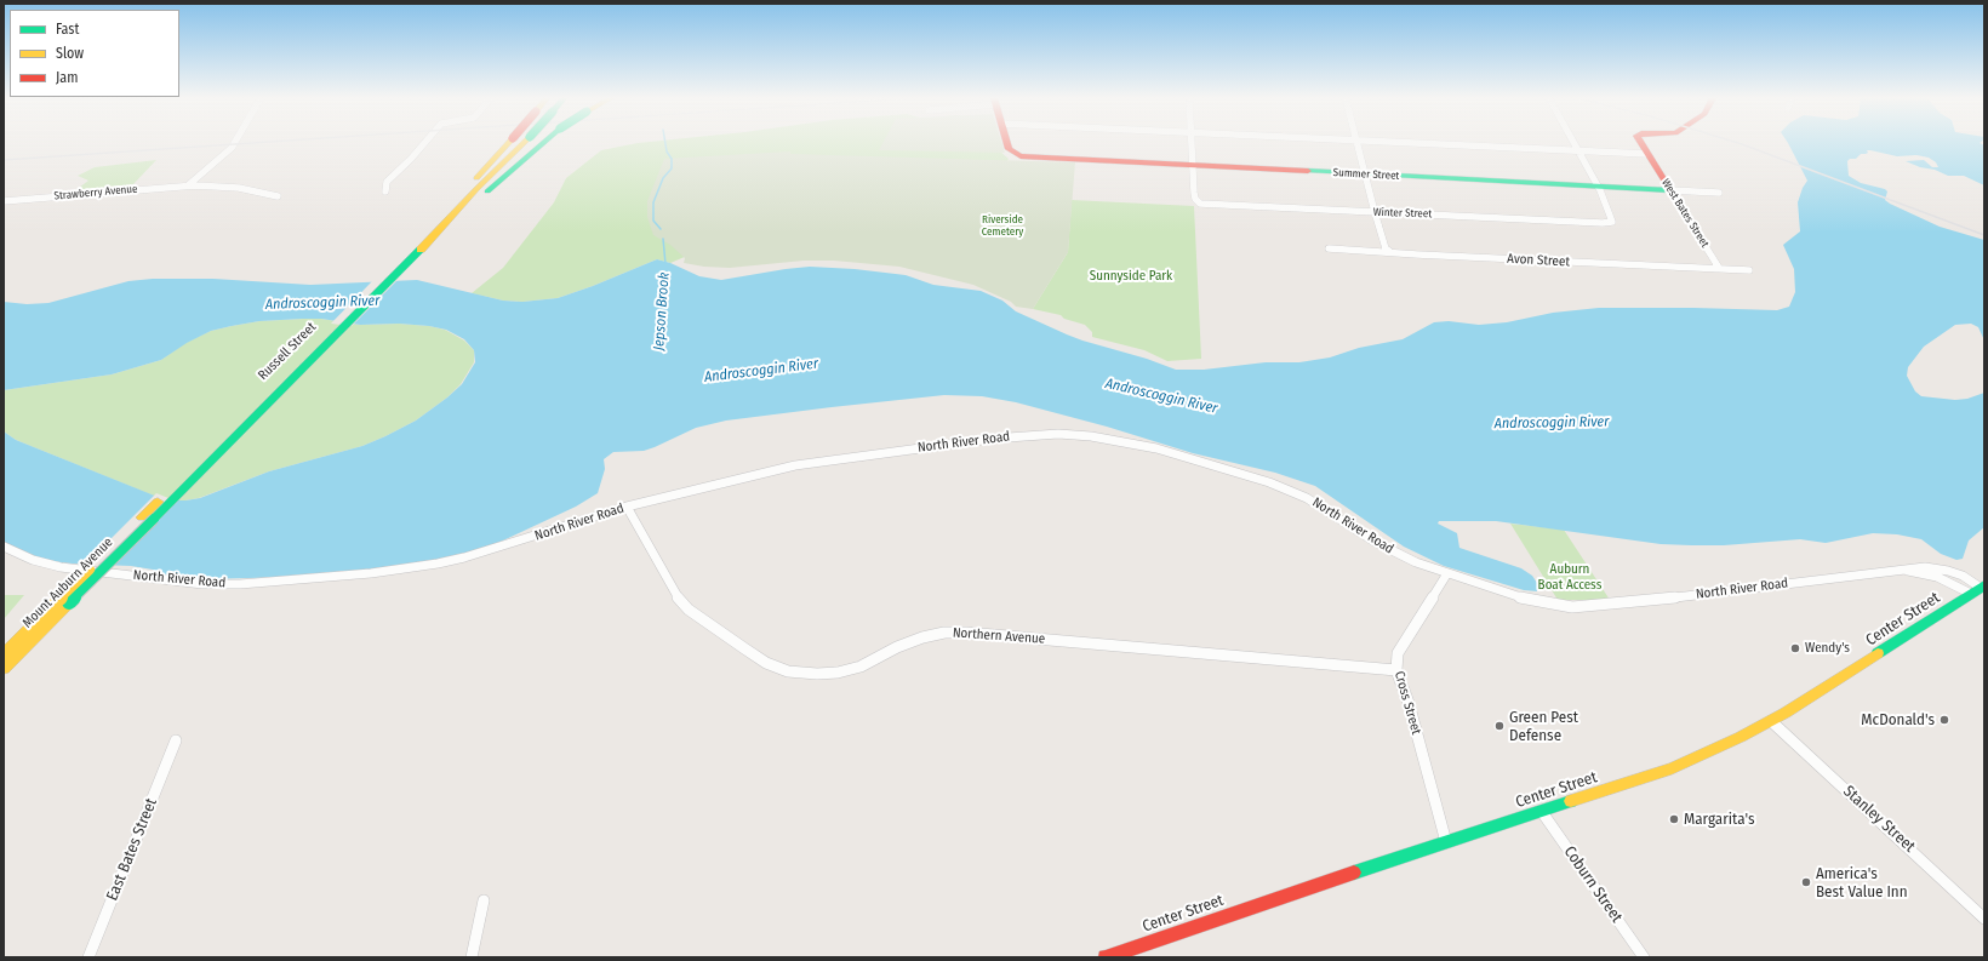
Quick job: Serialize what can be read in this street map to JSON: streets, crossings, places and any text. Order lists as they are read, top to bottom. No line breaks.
{"streets":{"main road":["Summer Street","West Bates Street","Russell Street","Mount Auburn Avenue","Center Street"],"street":["Strawberry Avenue","Winter Street","Avon Street","North River Road","Northern Avenue","Cross Street","Stanley Street","East Bates Street","Coburn Street"]},"crossings":[["Summer Street","Winter Street"],["Summer Street","West Bates Street"],["West Bates Street","Avon Street"],["Russell Street","Mount Auburn Avenue"],["North River Road","Center Street"],["North River Road","Northern Avenue"],["North River Road","Cross Street"],["Center Street","Cross Street"],["Center Street","Stanley Street"],["Center Street","Coburn Street"],["Northern Avenue","Cross Street"]],"water":["Androscoggin River","Jepson Brook"],"parks":["Riverside Cemetery","Sunnyside Park","Auburn Boat Access"],"places":["Wendy's","McDonald's","Green Pest Defense","Margarita's","America's Best Value Inn"],"legend":["Fast","Slow","Jam"]}
